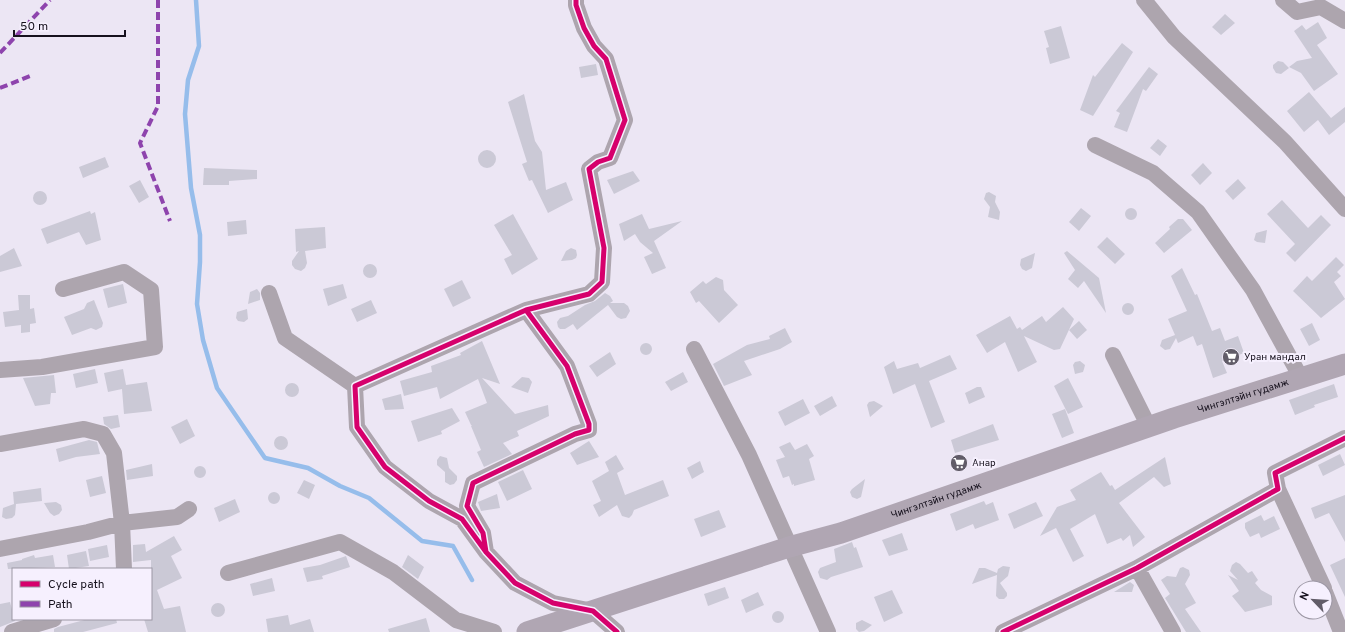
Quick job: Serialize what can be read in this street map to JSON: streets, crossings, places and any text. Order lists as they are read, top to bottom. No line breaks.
{"streets":{"main road":["Чингэлтэйн гудамж"]},"places":{"supermarket":["Уран мандал","Анар"]},"legend":["Cycle path","Path"],"scale_bar":"50 m","north":"top left"}
